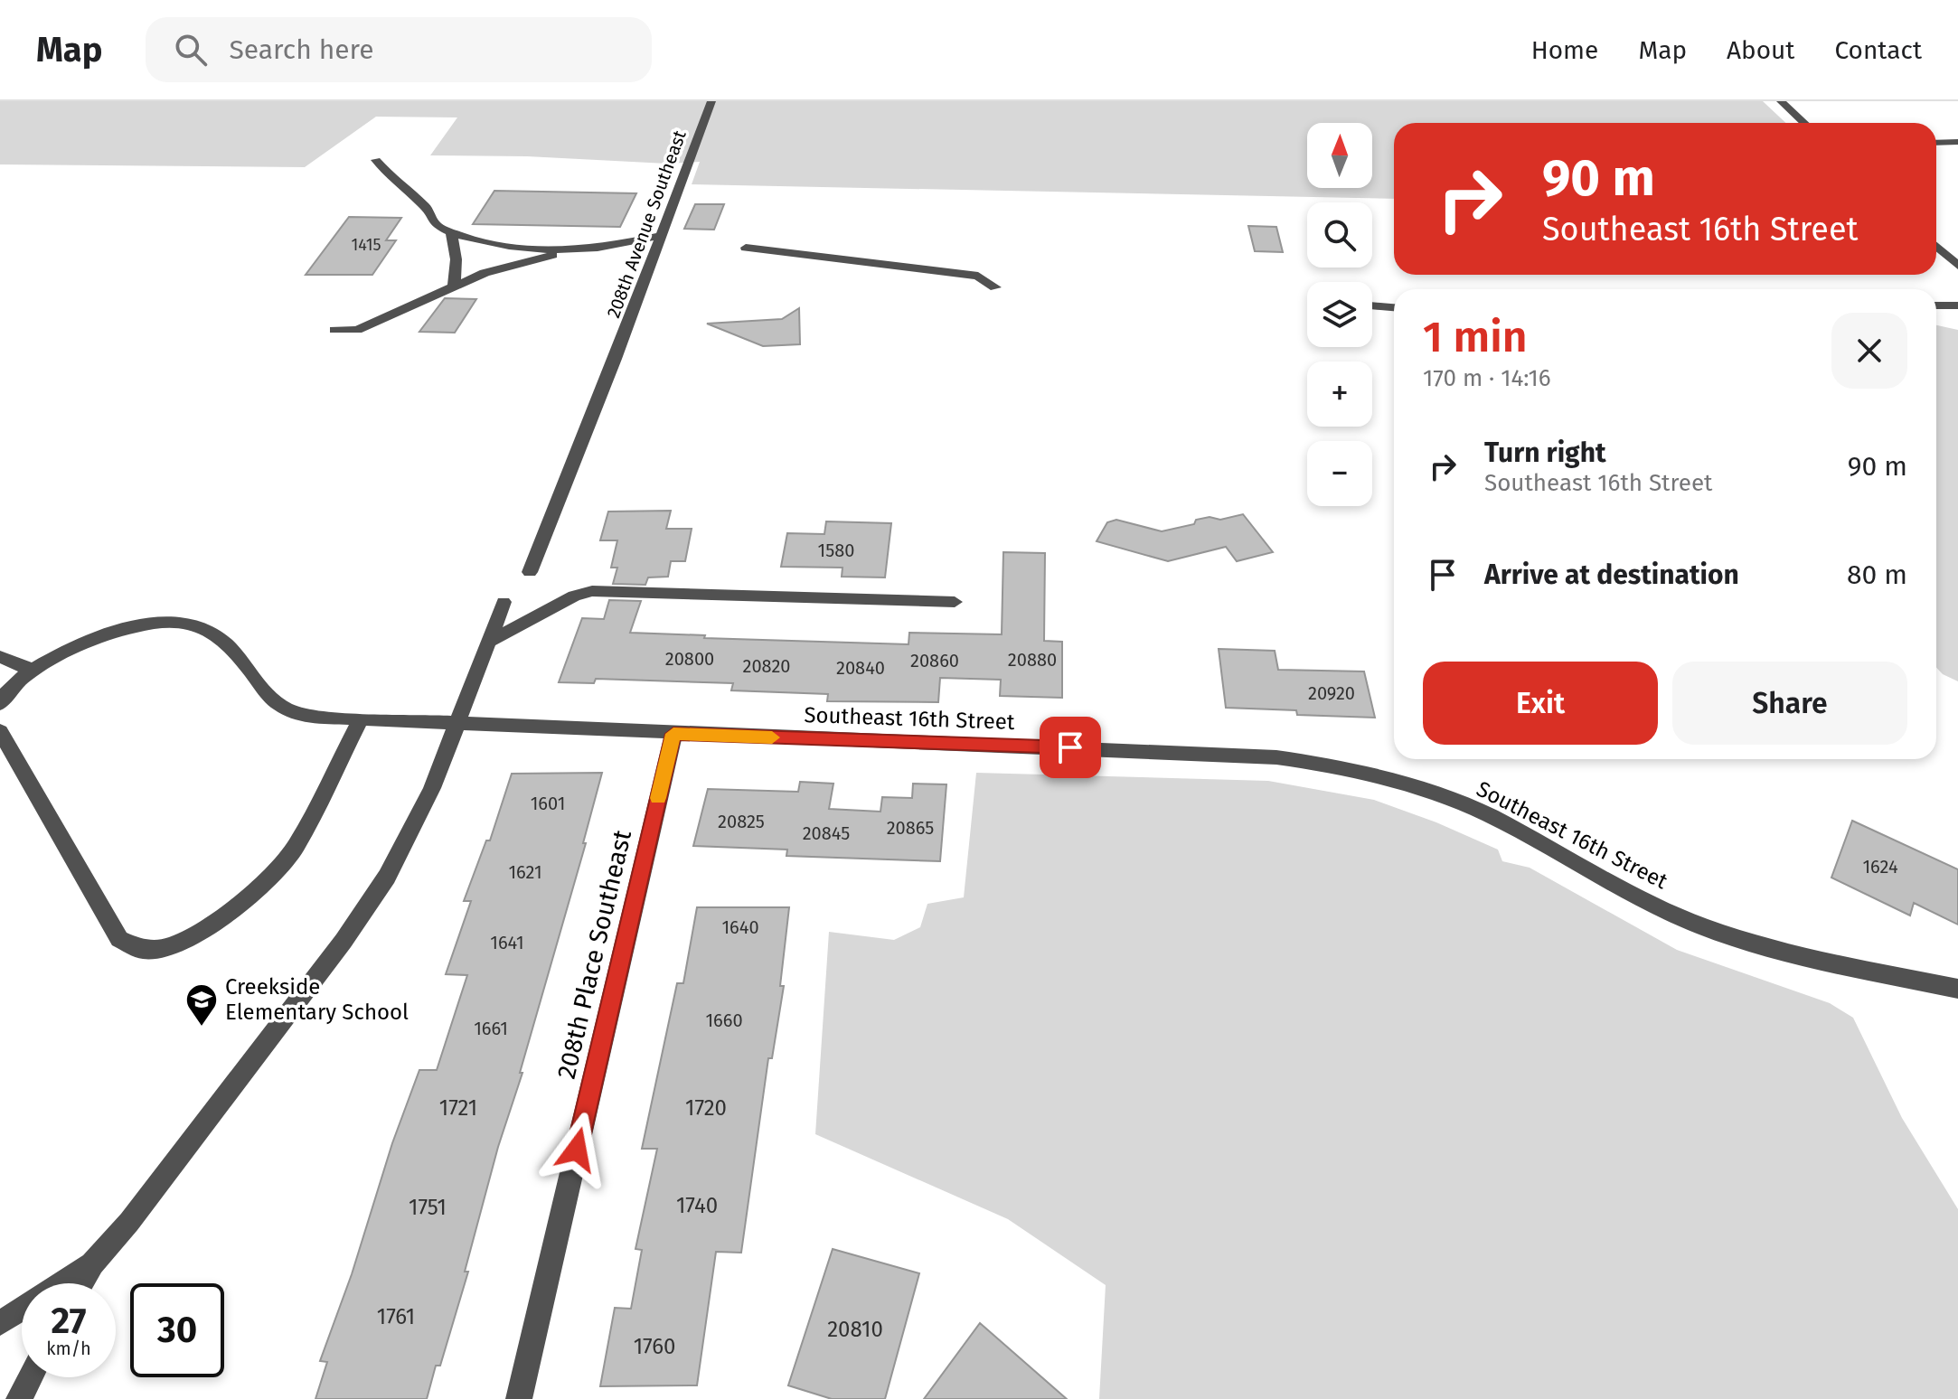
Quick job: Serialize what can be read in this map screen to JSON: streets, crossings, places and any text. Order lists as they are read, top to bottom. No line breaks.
{"streets":{"street":["208th Avenue Southeast","Southeast 16th Street","208th Place Southeast"]},"crossings":[["Southeast 16th Street","208th Place Southeast"]],"places":{"school or university":["Creekside Elementary School"]},"house_numbers":["1415","1580","20800","20880","20860","20820","20840","20920","1601","20825","20865","20845","1624","1621","1640","1641","1660","1661","1721","1720","1740","1751","1761","20810","1760"],"north":"top","page":{"header":"Map","search":"Search here","nav":["Home","Map","About","Contact"],"map_buttons":["+","−"],"turn":["90 m","Southeast 16th Street"],"heading":["1 min","170 m · 14:16"],"list":[{"name":"Turn right","note":"Southeast 16th Street","value":"90 m"},{"name":"Arrive at destination","value":"80 m"}],"buttons":["Exit","Share"],"speed":"27 km/h","limit":"30"}}
